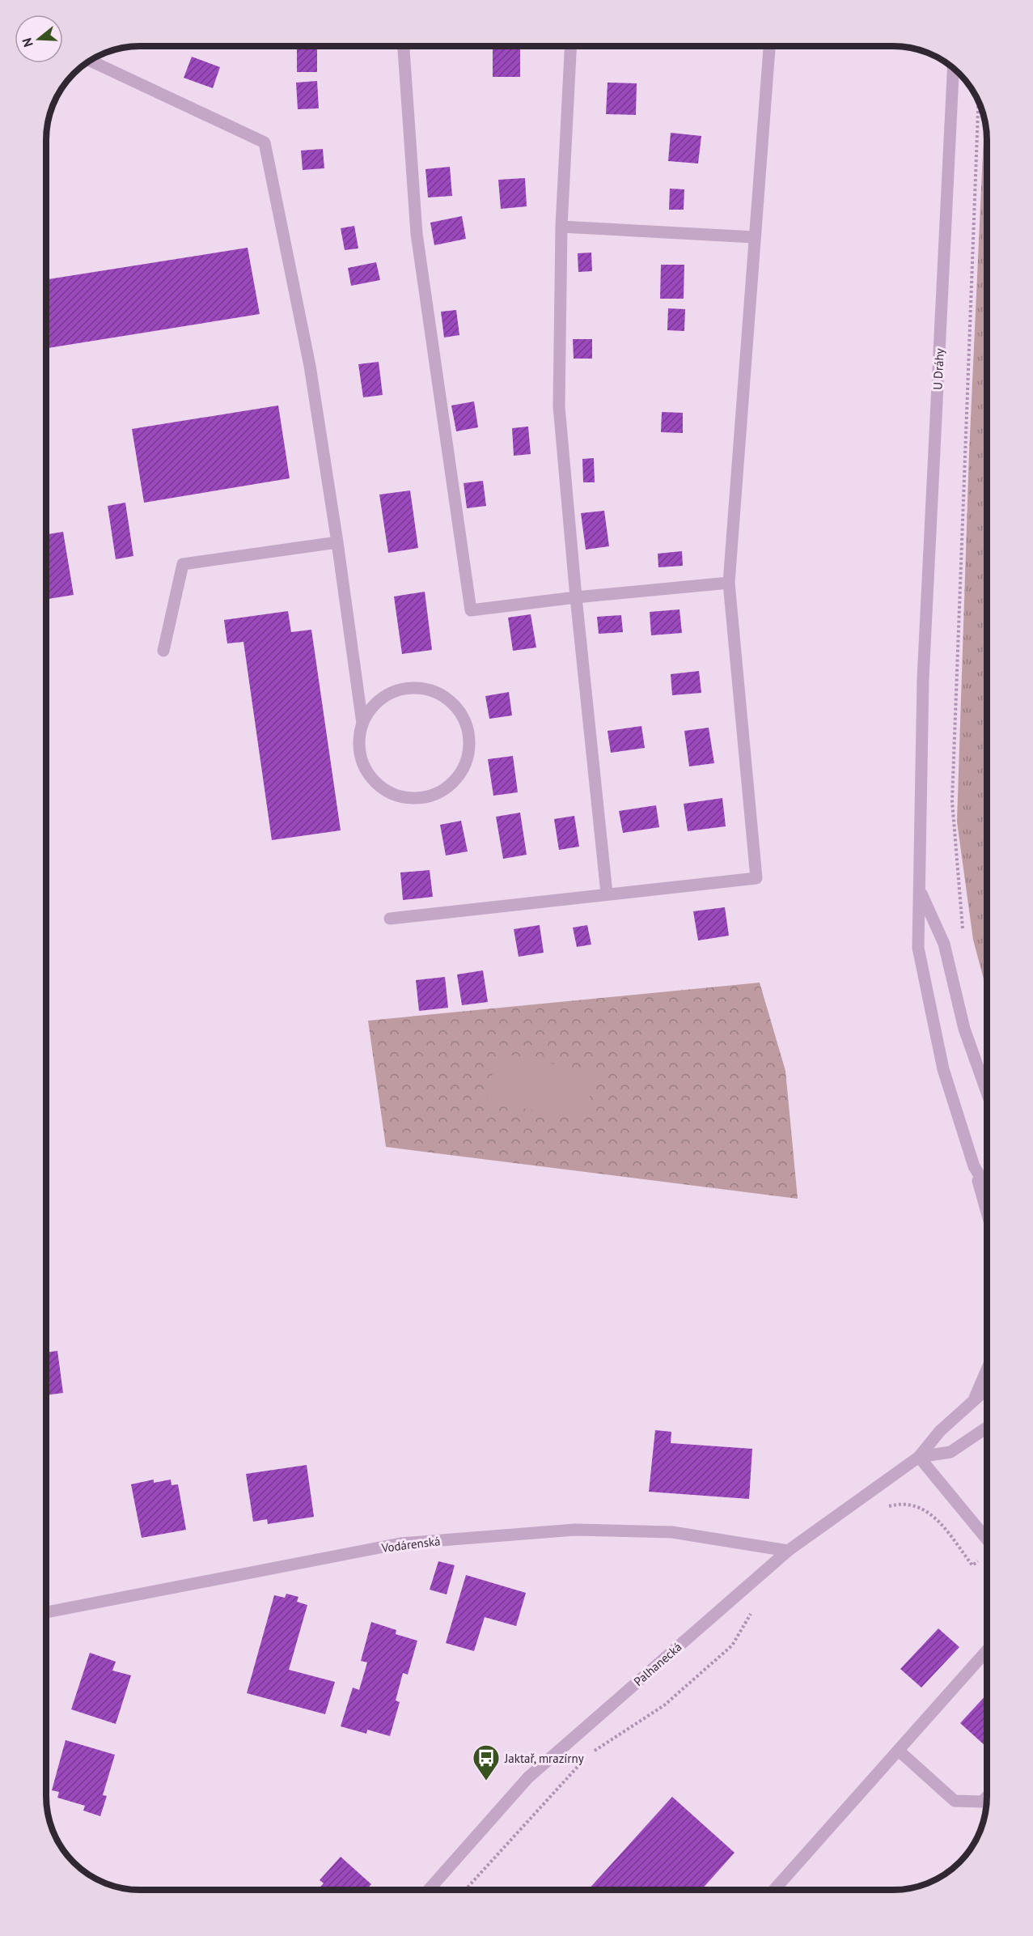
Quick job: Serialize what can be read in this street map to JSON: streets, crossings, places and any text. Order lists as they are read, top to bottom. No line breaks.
{"streets":{"street":["U Dráhy","Vodárenská","Palhanecká"]},"crossings":[["Vodárenská","Palhanecká"]],"places":{"bus stop":["Jaktař, mrazírny"]},"north":"left"}
